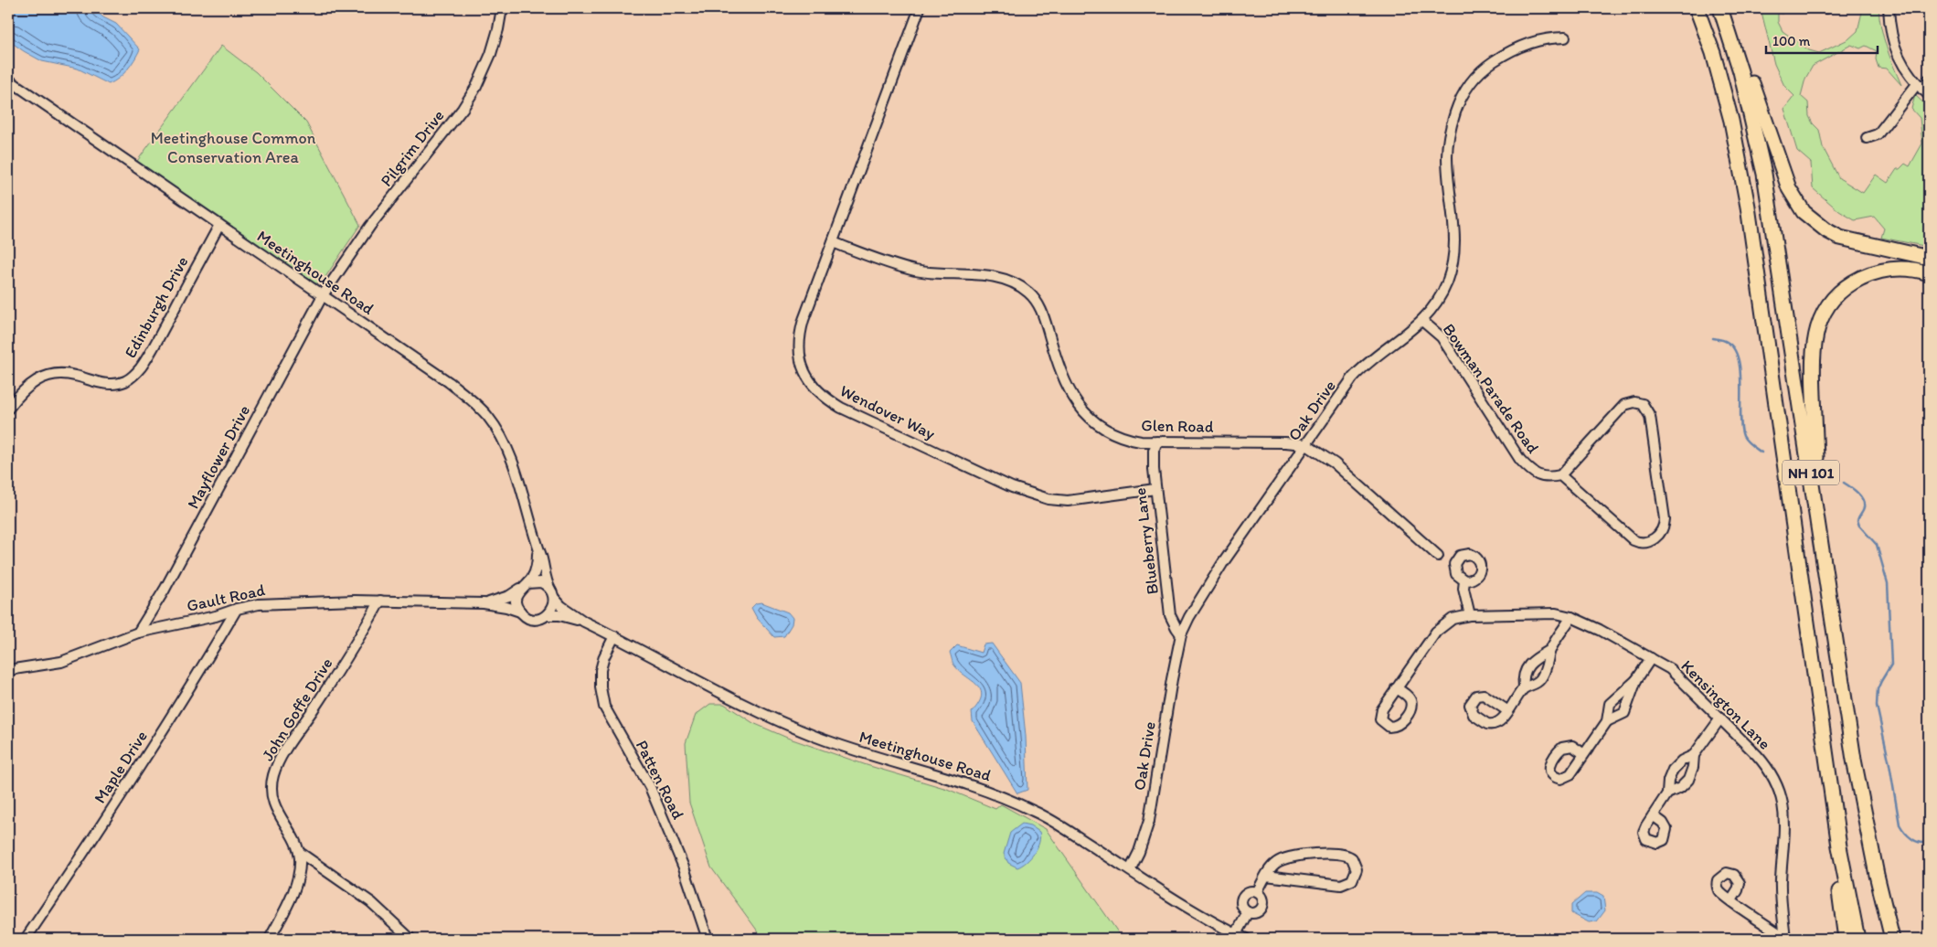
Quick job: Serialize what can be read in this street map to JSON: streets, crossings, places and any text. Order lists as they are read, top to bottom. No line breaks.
{"streets":{"highway":["NH 101"],"street":["Pilgrim Drive","Meetinghouse Road","Edinburgh Drive","Bowman Parade Road","Oak Drive","Wendover Way","Glen Road","Mayflower Drive","Blueberry Lane","Gault Road","Kensington Lane","John Goffe Drive","Maple Drive","Patten Road"]},"crossings":[["Pilgrim Drive","Meetinghouse Road"],["Pilgrim Drive","Mayflower Drive"],["Meetinghouse Road","Edinburgh Drive"],["Meetinghouse Road","Oak Drive"],["Meetinghouse Road","Mayflower Drive"],["Meetinghouse Road","Gault Road"],["Meetinghouse Road","Patten Road"],["Bowman Parade Road","Oak Drive"],["Oak Drive","Glen Road"],["Oak Drive","Blueberry Lane"],["Wendover Way","Glen Road"],["Wendover Way","Blueberry Lane"],["Glen Road","Blueberry Lane"],["Mayflower Drive","Gault Road"],["Gault Road","John Goffe Drive"],["Gault Road","Maple Drive"]],"parks":["Meetinghouse Common Conservation Area"],"scale_bar":"100 m"}
